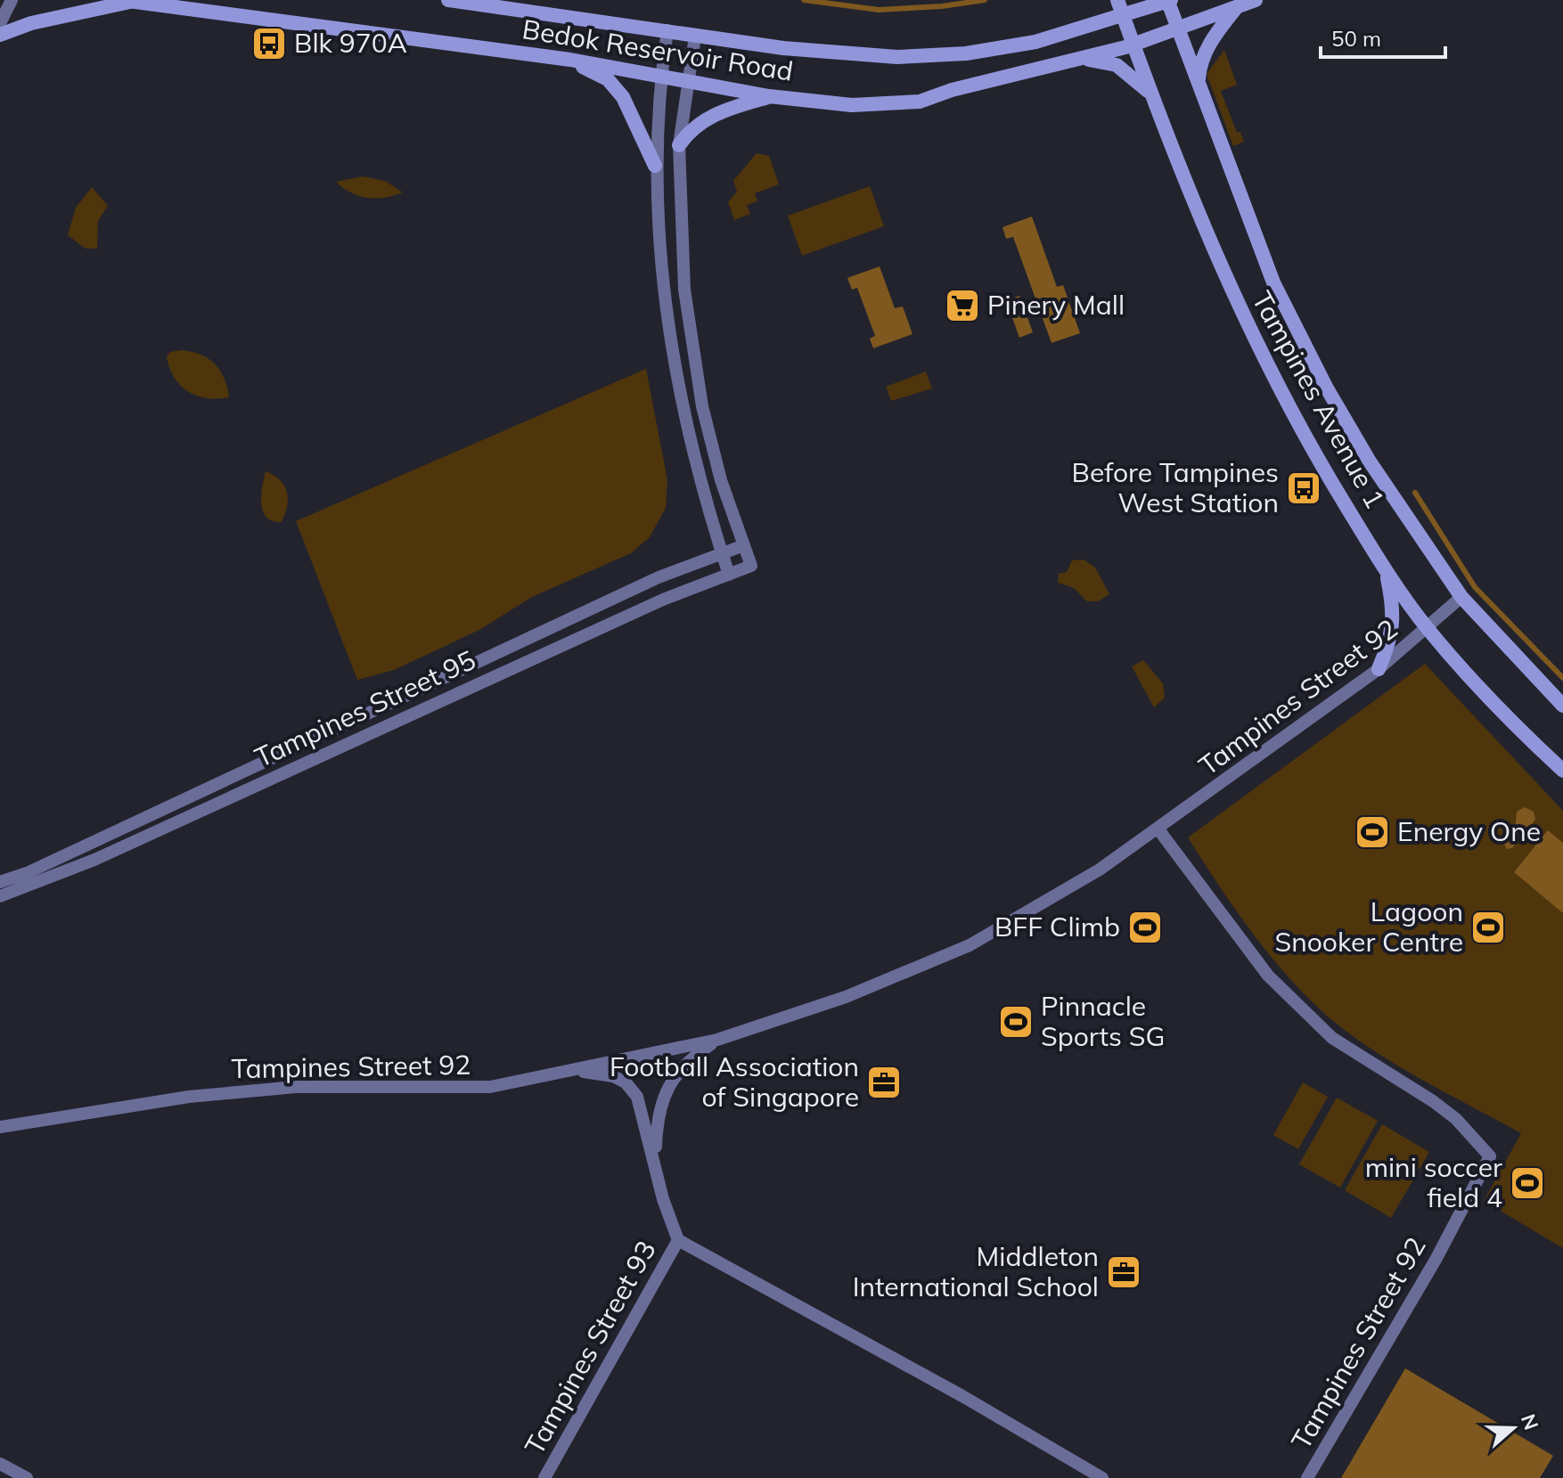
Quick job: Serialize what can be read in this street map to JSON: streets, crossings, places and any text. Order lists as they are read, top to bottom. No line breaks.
{"streets":{"main road":["Bedok Reservoir Road","Tampines Avenue 1"],"street":["Tampines Street 92","Tampines Street 95","Tampines Street 93"]},"crossings":[["Bedok Reservoir Road","Tampines Avenue 1"],["Tampines Avenue 1","Tampines Street 92"],["Tampines Street 92","Tampines Street 93"]],"places":{"bus stop":["Blk 970A","Before Tampines West Station"],"supermarket":["Pinery Mall"],"sports":["Energy One","BFF Climb","Lagoon Snooker Centre","Pinnacle Sports SG","mini soccer field 4"],"office":["Football Association of Singapore","Middleton International School"]},"scale_bar":"50 m","north":"right"}
